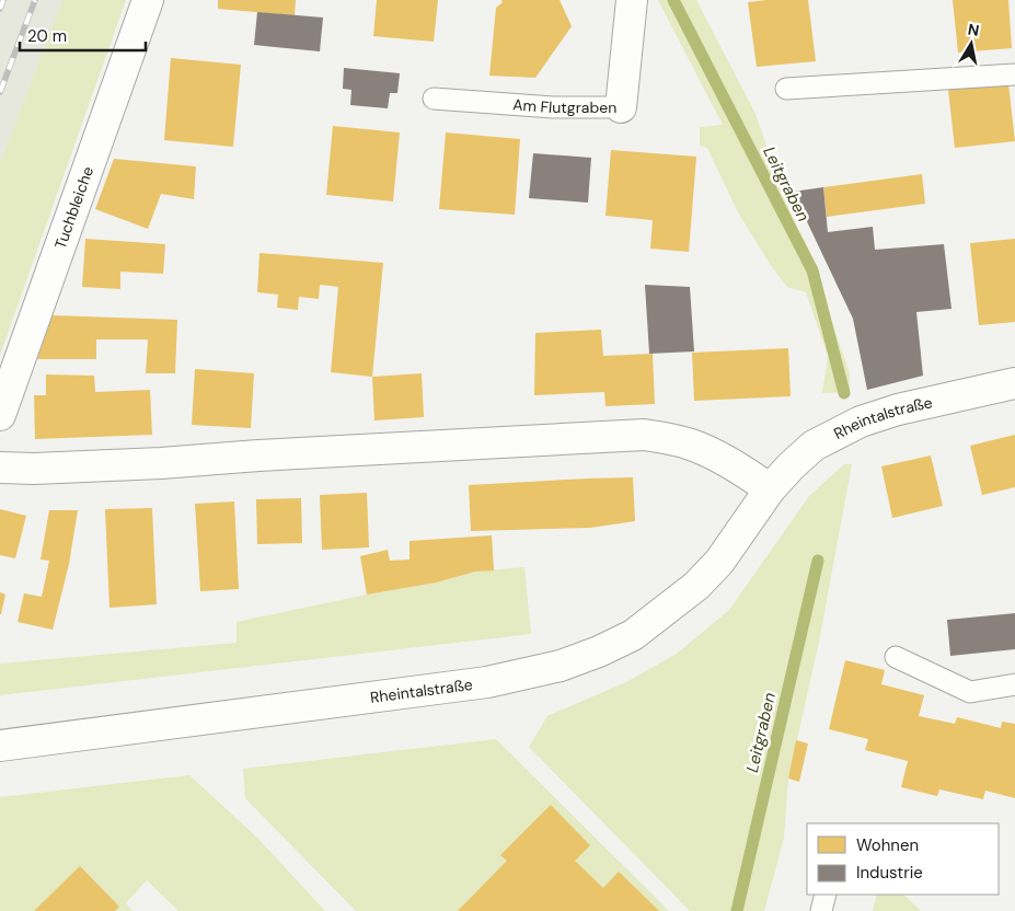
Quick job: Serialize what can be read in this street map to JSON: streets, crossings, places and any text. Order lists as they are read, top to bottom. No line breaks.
{"streets":{"street":["Am Flutgraben","Tuchbleiche","Rheintalstraße"]},"water":["Leitgraben"],"legend":["Wohnen","Industrie"],"scale_bar":"20 m","north":"top"}
